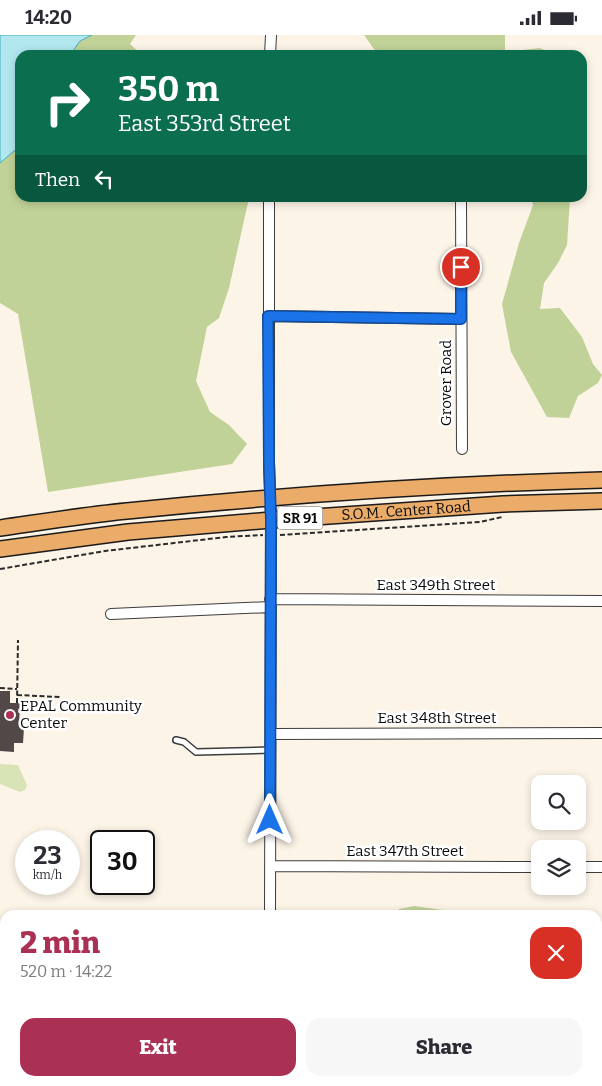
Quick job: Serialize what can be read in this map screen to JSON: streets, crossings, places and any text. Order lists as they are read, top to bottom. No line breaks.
{"streets":{"main road":["S.O.M. Center Road","SR 91"],"street":["Grover Road","East 349th Street","East 348th Street","East 347th Street"]},"places":["EPAL Community Center"],"page":{"status":"14:20","turn":["350 m","East 353rd Street"],"then":"Then","speed":"23 km/h","limit":"30","heading":["2 min","520 m · 14:22"],"buttons":["Exit","Share"]}}
